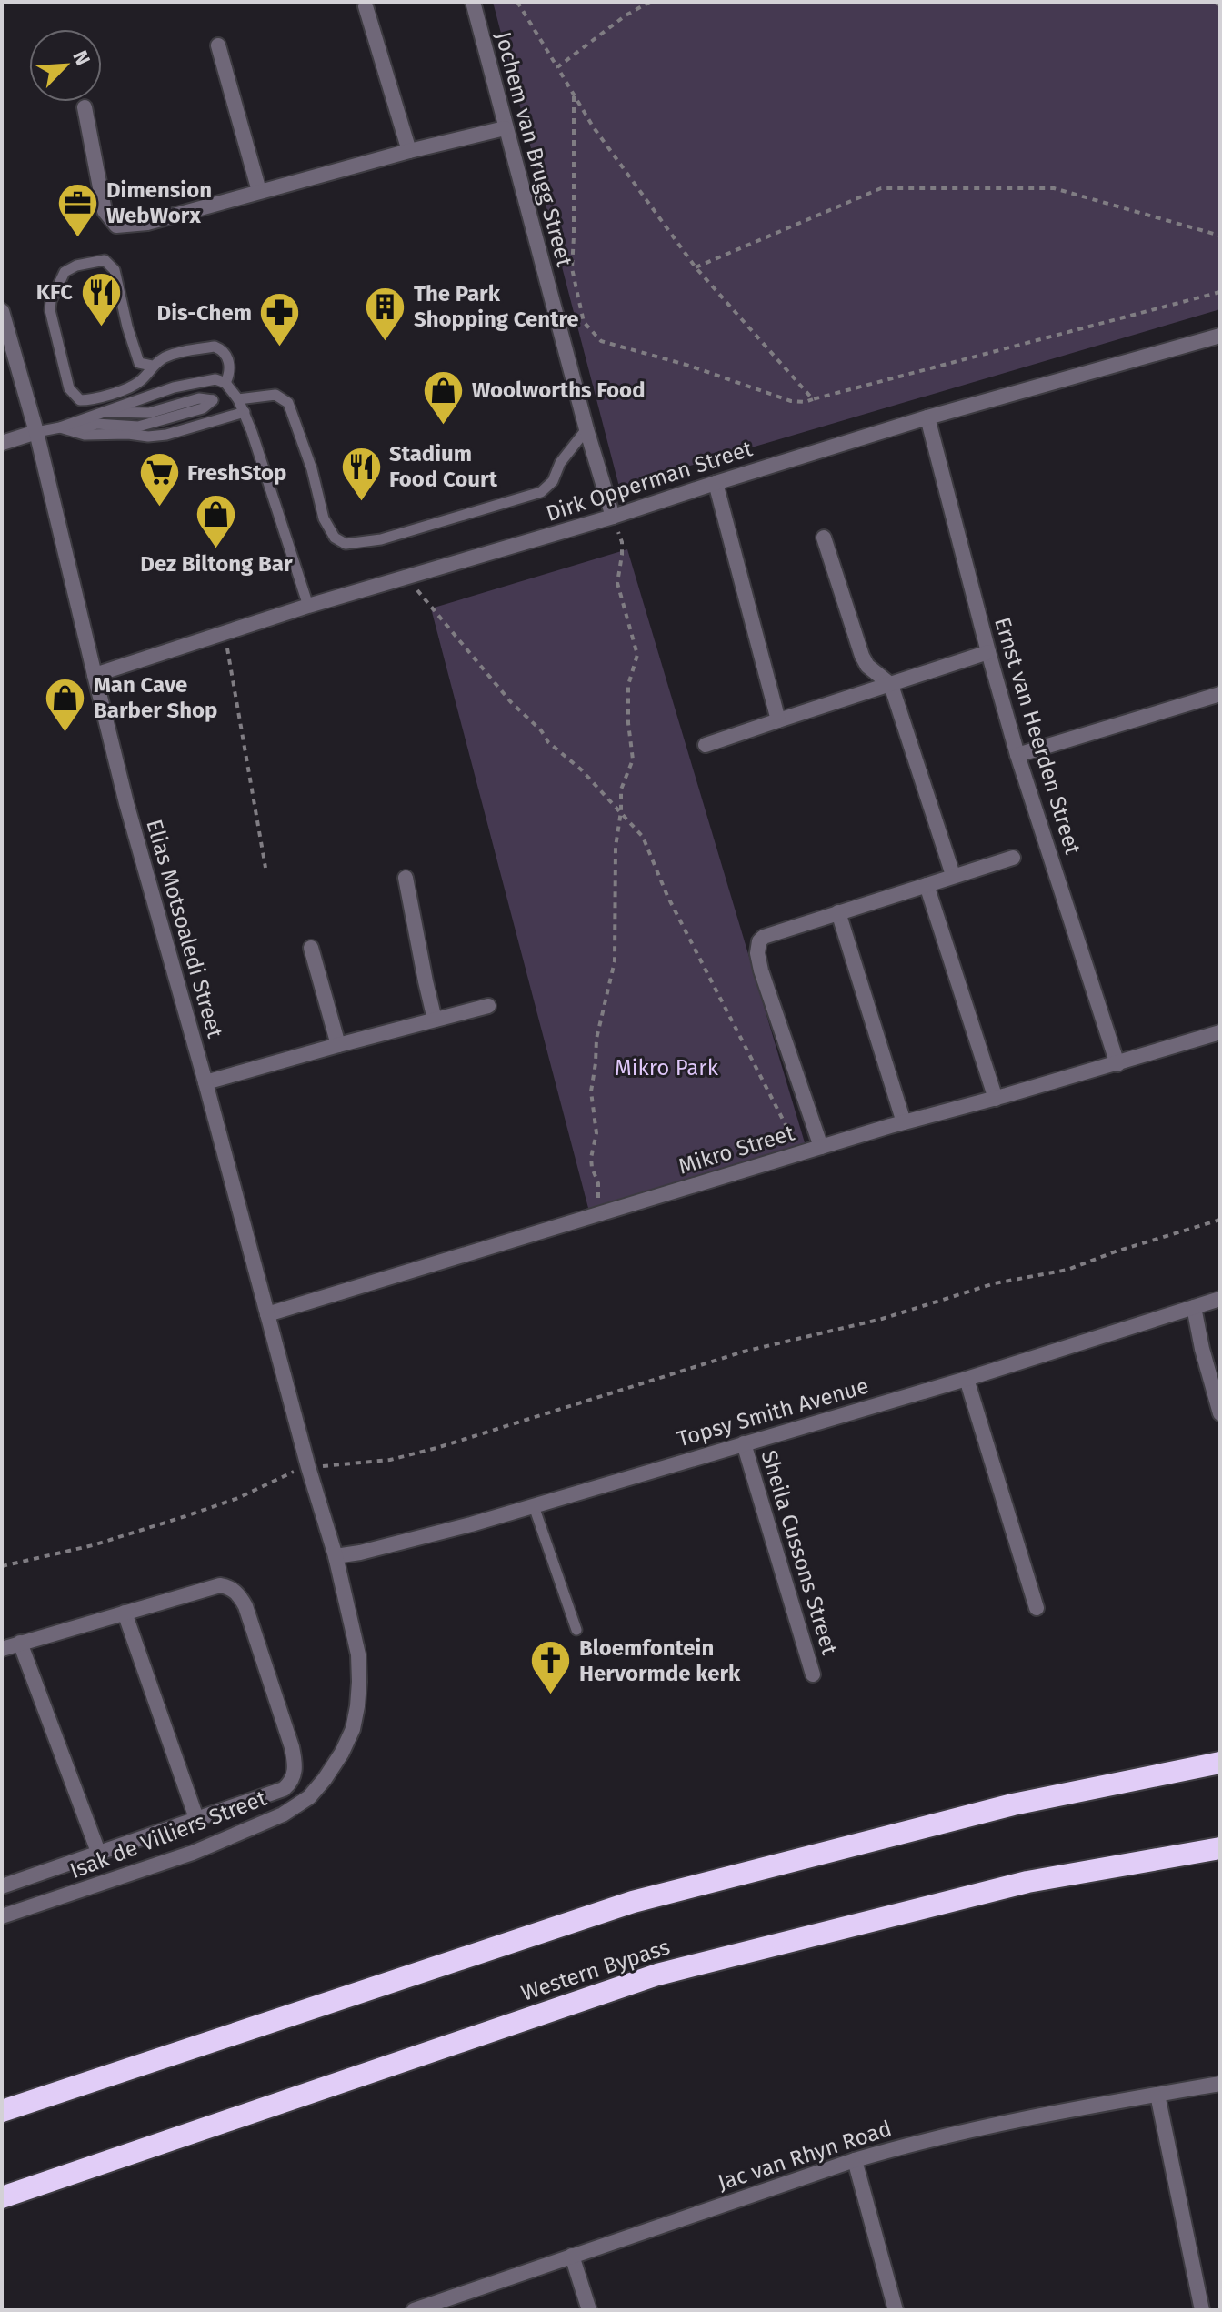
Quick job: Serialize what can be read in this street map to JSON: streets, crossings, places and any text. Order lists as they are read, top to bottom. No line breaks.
{"streets":{"highway":["Western Bypass"],"street":["Jochem van Brugg Street","Dirk Opperman Street","Ernst van Heerden Street","Elias Motsoaledi Street","Mikro Street","Topsy Smith Avenue","Sheila Cussons Street","Isak de Villiers Street","Jac van Rhyn Road"]},"crossings":[["Jochem van Brugg Street","Dirk Opperman Street"],["Dirk Opperman Street","Ernst van Heerden Street"],["Dirk Opperman Street","Elias Motsoaledi Street"],["Ernst van Heerden Street","Mikro Street"],["Elias Motsoaledi Street","Mikro Street"],["Elias Motsoaledi Street","Topsy Smith Avenue"],["Elias Motsoaledi Street","Isak de Villiers Street"],["Topsy Smith Avenue","Sheila Cussons Street"],["Topsy Smith Avenue","Isak de Villiers Street"]],"parks":["Mikro Park"],"places":{"office":["Dimension WebWorx"],"restaurant":["KFC","Stadium Food Court"],"building":["The Park Shopping Centre"],"pharmacy":["Dis-Chem"],"shop":["Woolworths Food","Dez Biltong Bar","Man Cave Barber Shop"],"supermarket":["FreshStop"],"church":["Bloemfontein Hervormde kerk"]},"north":"top right"}
